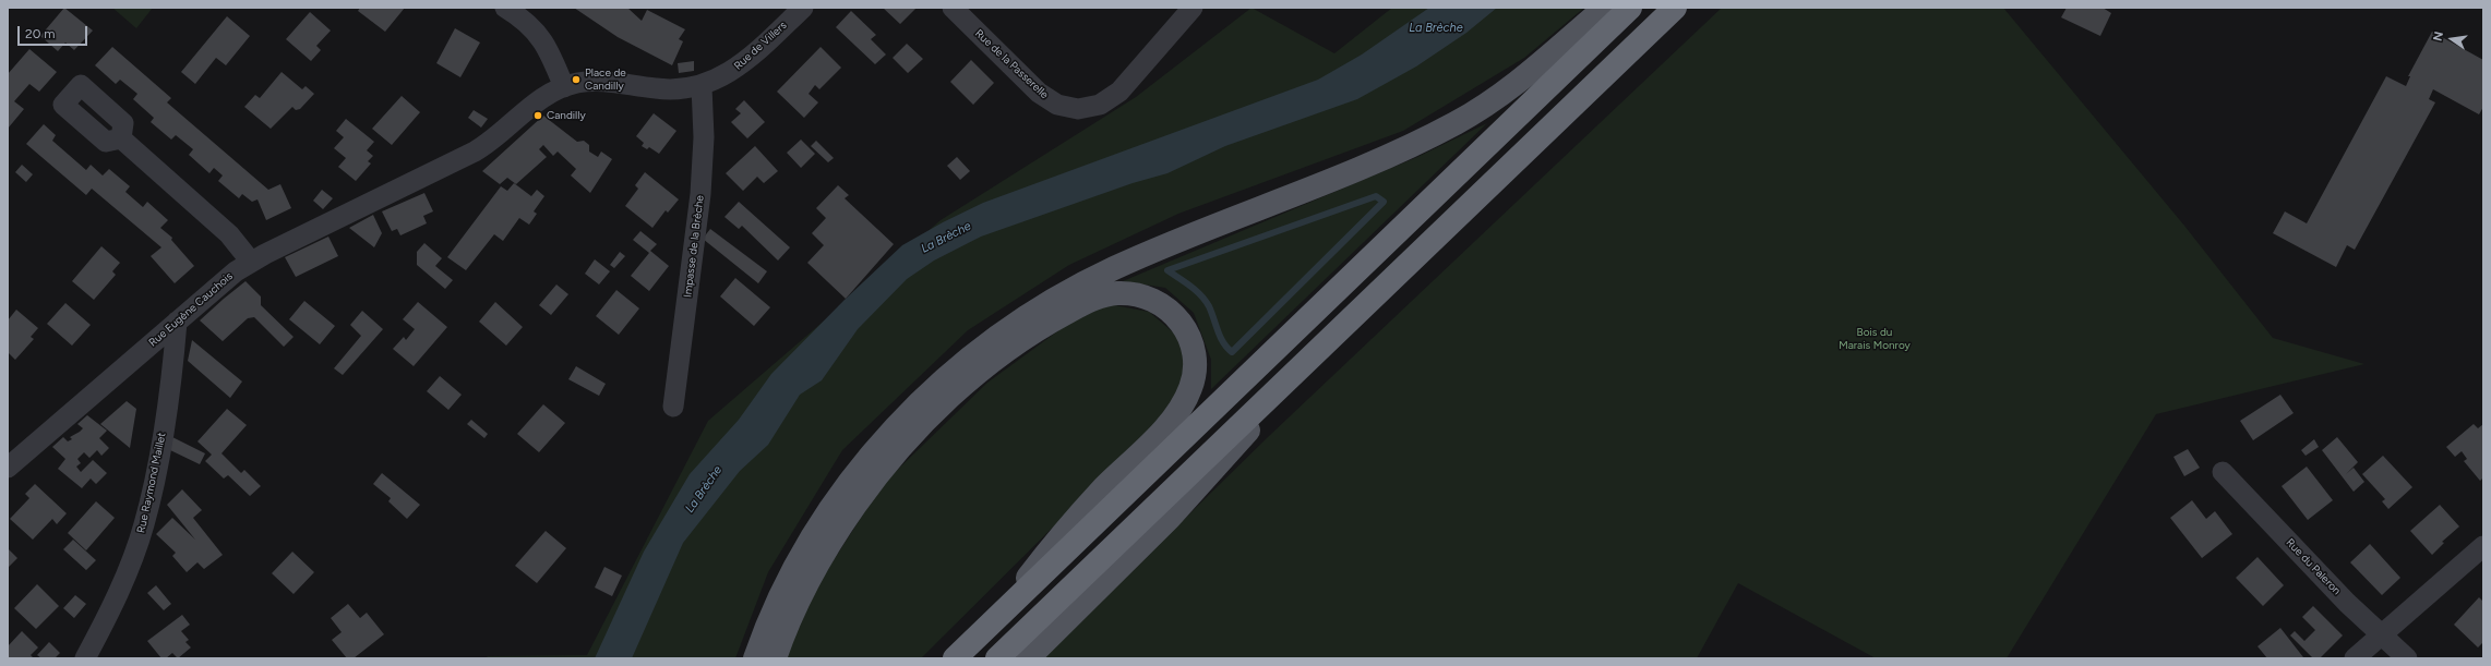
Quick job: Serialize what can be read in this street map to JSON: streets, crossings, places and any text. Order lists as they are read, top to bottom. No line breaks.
{"streets":{"street":["Rue de Villers","Rue de la Passerelle","Impasse de la Brèche","Rue Eugène Cauchois","Rue Raymond Maillet","Rue du Paleron"]},"crossings":[["Rue de Villers","Impasse de la Brèche"],["Rue de Villers","Rue Eugène Cauchois"],["Rue Eugène Cauchois","Rue Raymond Maillet"]],"water":["La Brèche"],"parks":["Bois du Marais Monroy"],"places":["Place de Candilly","Candilly"],"scale_bar":"20 m","north":"left"}
